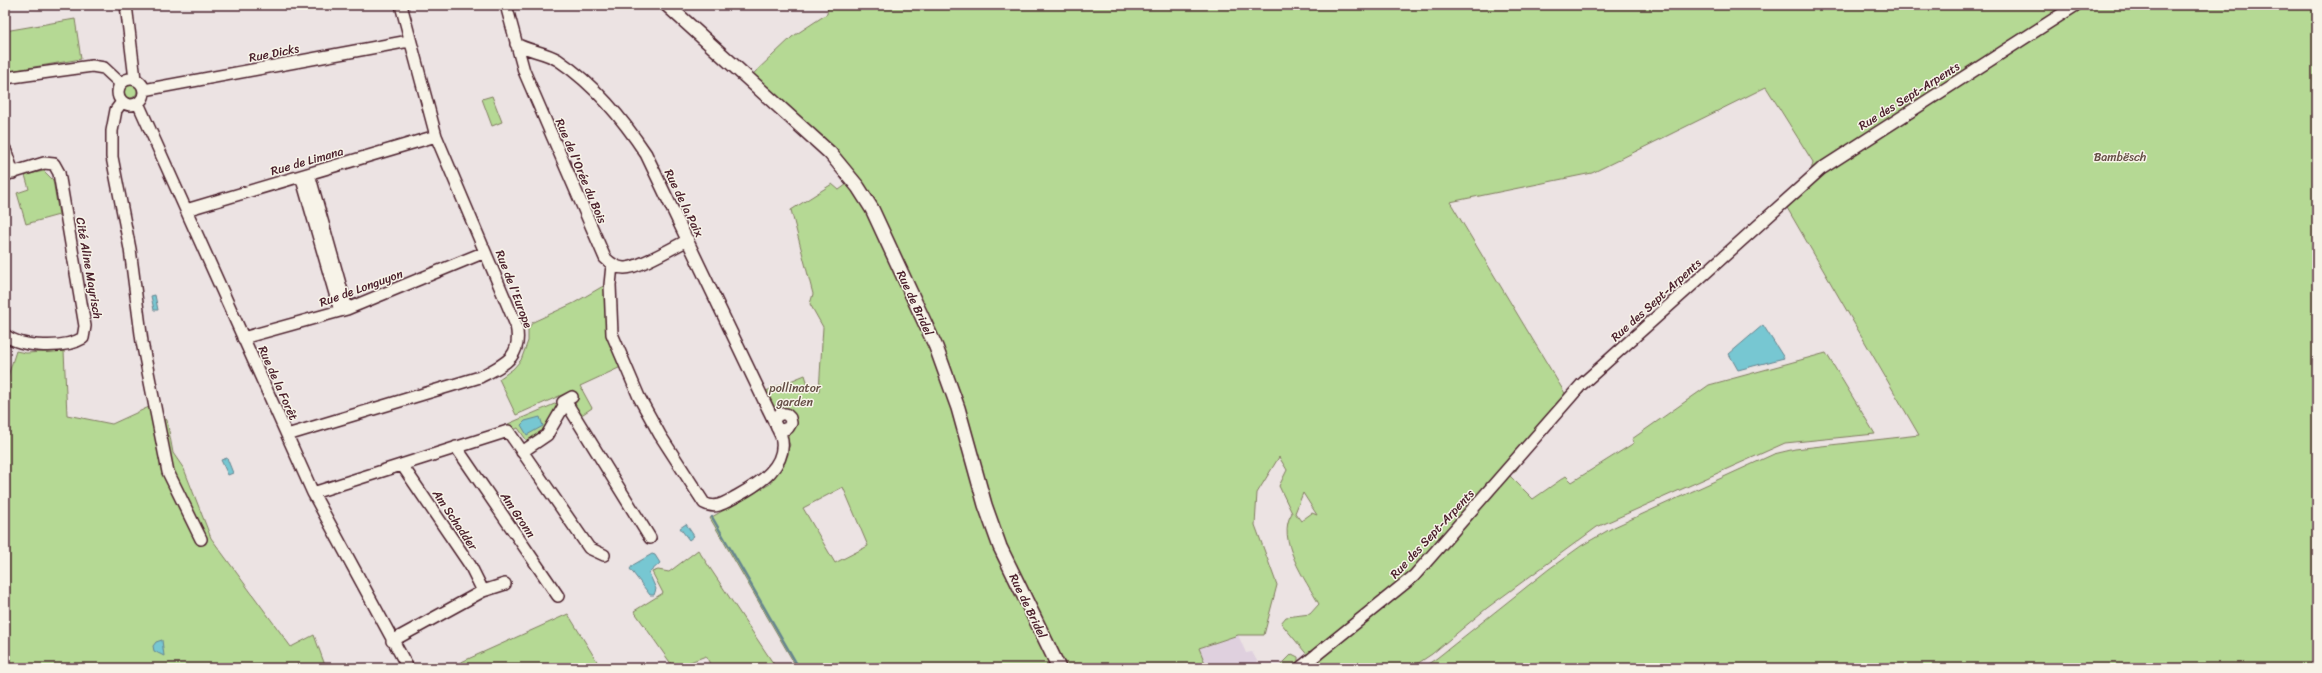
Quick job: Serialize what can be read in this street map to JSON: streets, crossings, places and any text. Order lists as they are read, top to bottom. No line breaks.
{"streets":{"main road":["Rue de Bridel"],"street":["Rue Dicks","Rue des Sept-Arpents","Rue de Limana","Rue de l'Orée du Bois","Rue de la Paix","Cité Aline Mayrisch","Rue de Longuyon","Rue de l'Europe","Rue de la Forêt","Am Gronn","Am Schadder"]},"crossings":[["Rue Dicks","Rue de l'Europe"],["Rue Dicks","Rue de la Forêt"],["Rue de Limana","Rue de l'Europe"],["Rue de Limana","Rue de la Forêt"],["Rue de l'Orée du Bois","Rue de la Paix"],["Rue de Longuyon","Rue de l'Europe"],["Rue de Longuyon","Rue de la Forêt"],["Rue de l'Europe","Rue de la Forêt"]],"parks":["Bambësch","pollinator garden"]}
